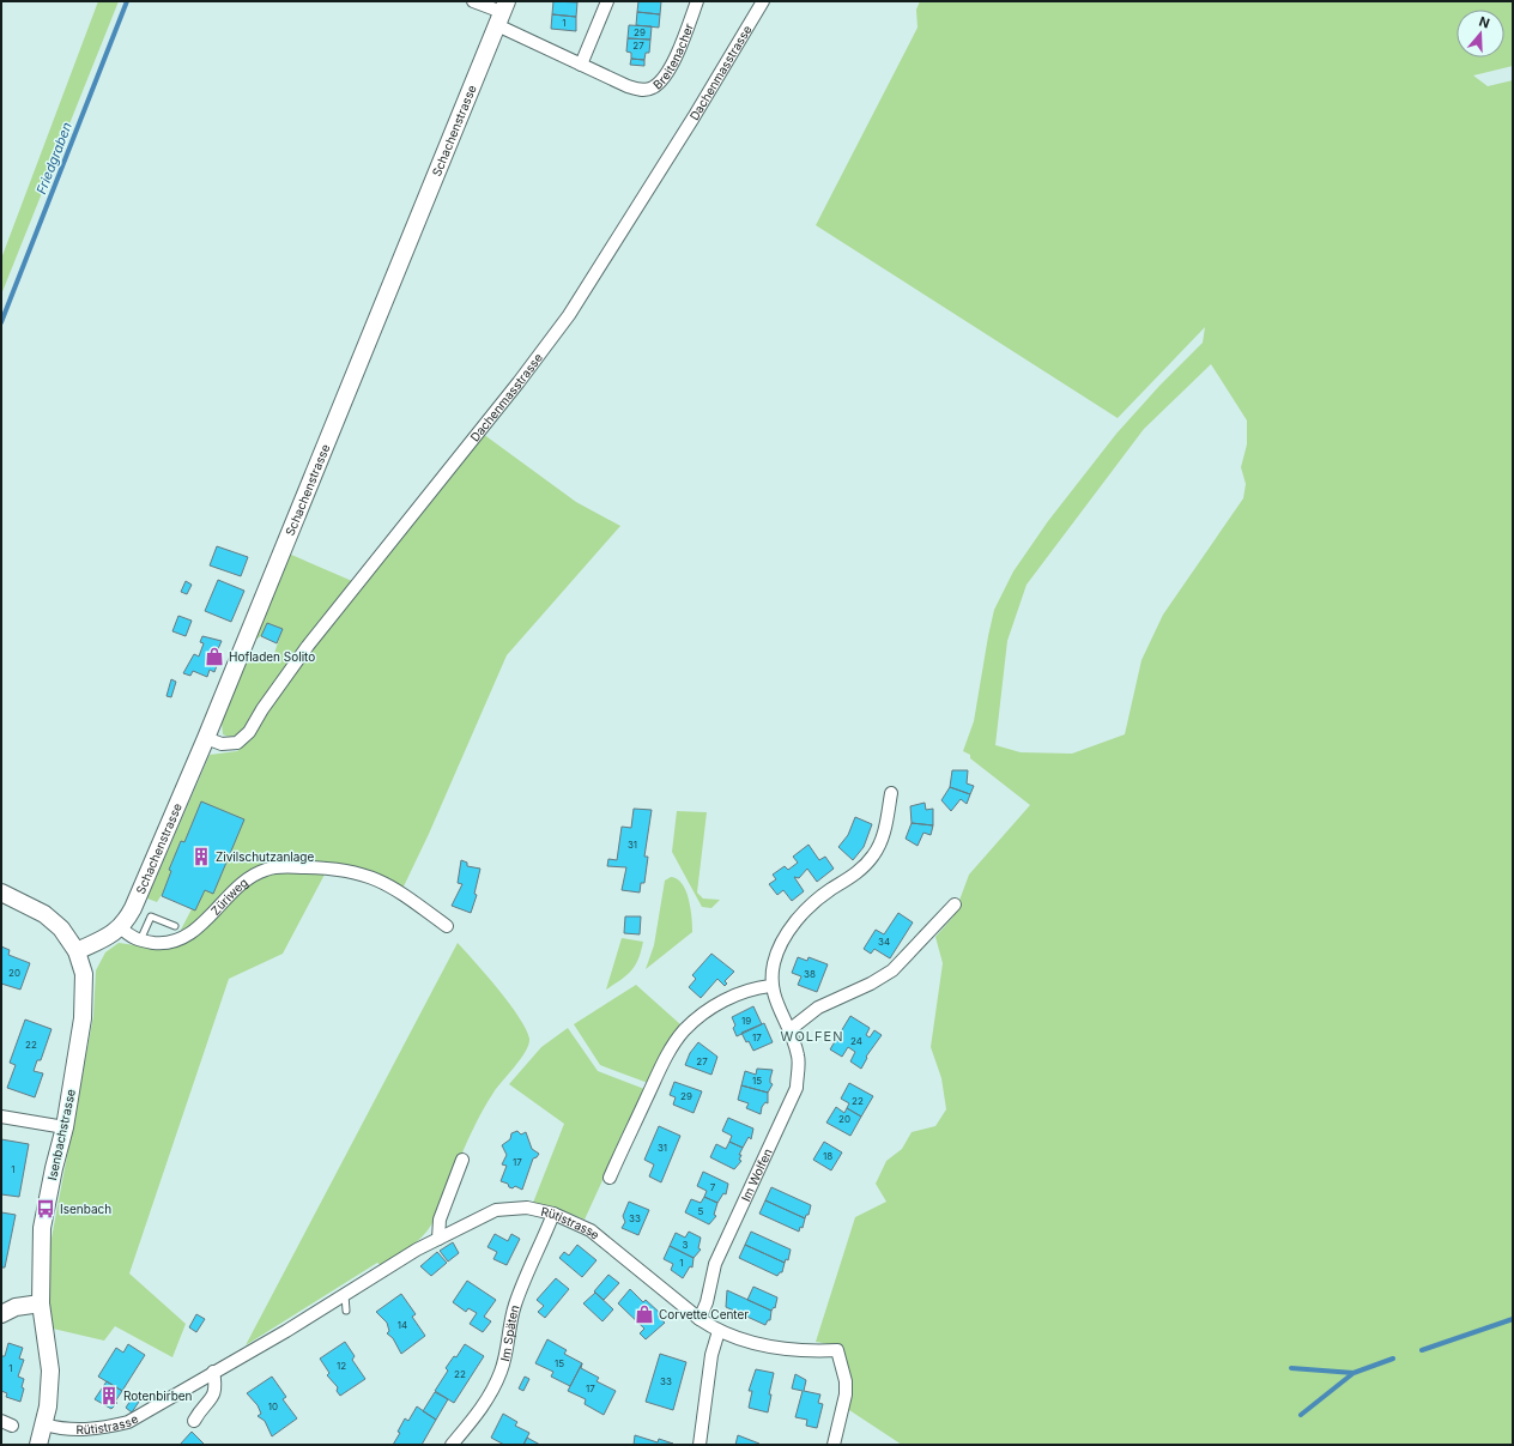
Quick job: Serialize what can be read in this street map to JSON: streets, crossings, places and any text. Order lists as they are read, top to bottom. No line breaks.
{"streets":{"street":["Breitenacher","Dachenmasstrasse","Schachenstrasse","Züriweg","Isenbachstrasse","Im Wolfen","Rütistrasse","Im Späten"]},"crossings":[["Breitenacher","Schachenstrasse"],["Dachenmasstrasse","Schachenstrasse"],["Schachenstrasse","Isenbachstrasse"],["Isenbachstrasse","Rütistrasse"],["Im Wolfen","Rütistrasse"],["Rütistrasse","Im Späten"]],"districts":["WOLFEN"],"water":["Friedgraben"],"places":{"shop":["Hofladen Solito","Corvette Center"],"building":["Zivilschutzanlage","Rotenbirben"],"bus stop":["Isenbach"]},"house_numbers":["1","29","27","31","34","20","38","19","17","24","22","27","15","29","22","20","31","18","17","1","7","5","33","3","1","14","15","12","1","22","33","17","10"],"north":"top"}
